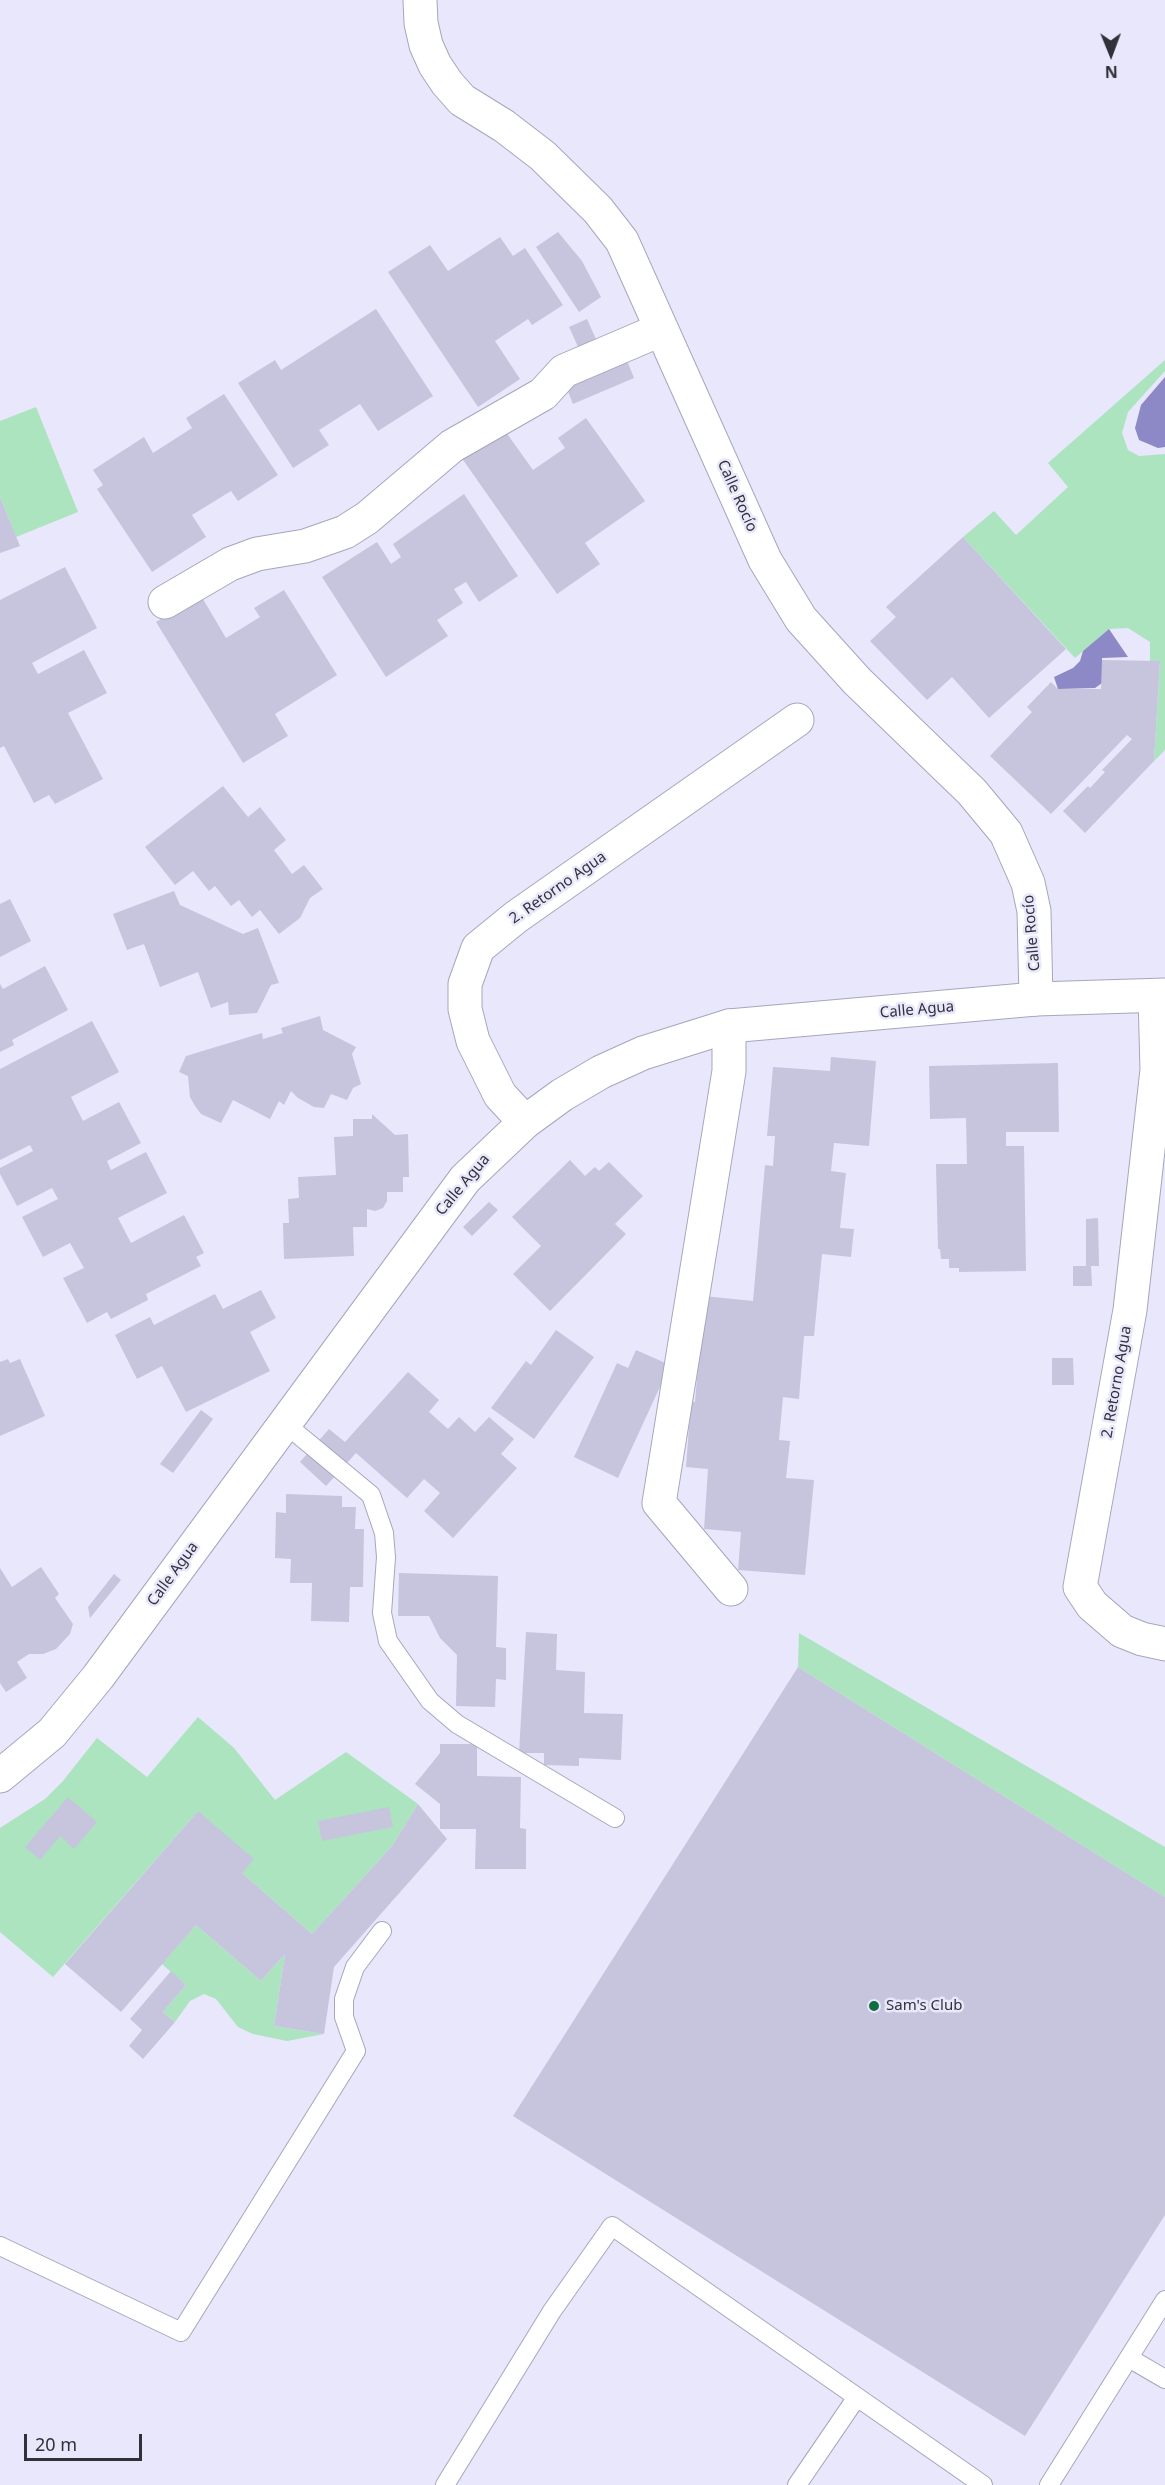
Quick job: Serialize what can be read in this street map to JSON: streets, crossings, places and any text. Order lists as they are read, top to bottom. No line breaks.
{"streets":{"street":["Calle Rocío","2. Retorno Agua","Calle Agua"]},"crossings":[["Calle Rocío","Calle Agua"],["2. Retorno Agua","Calle Agua"]],"places":["Sam's Club"],"scale_bar":"20 m","north":"bottom"}
